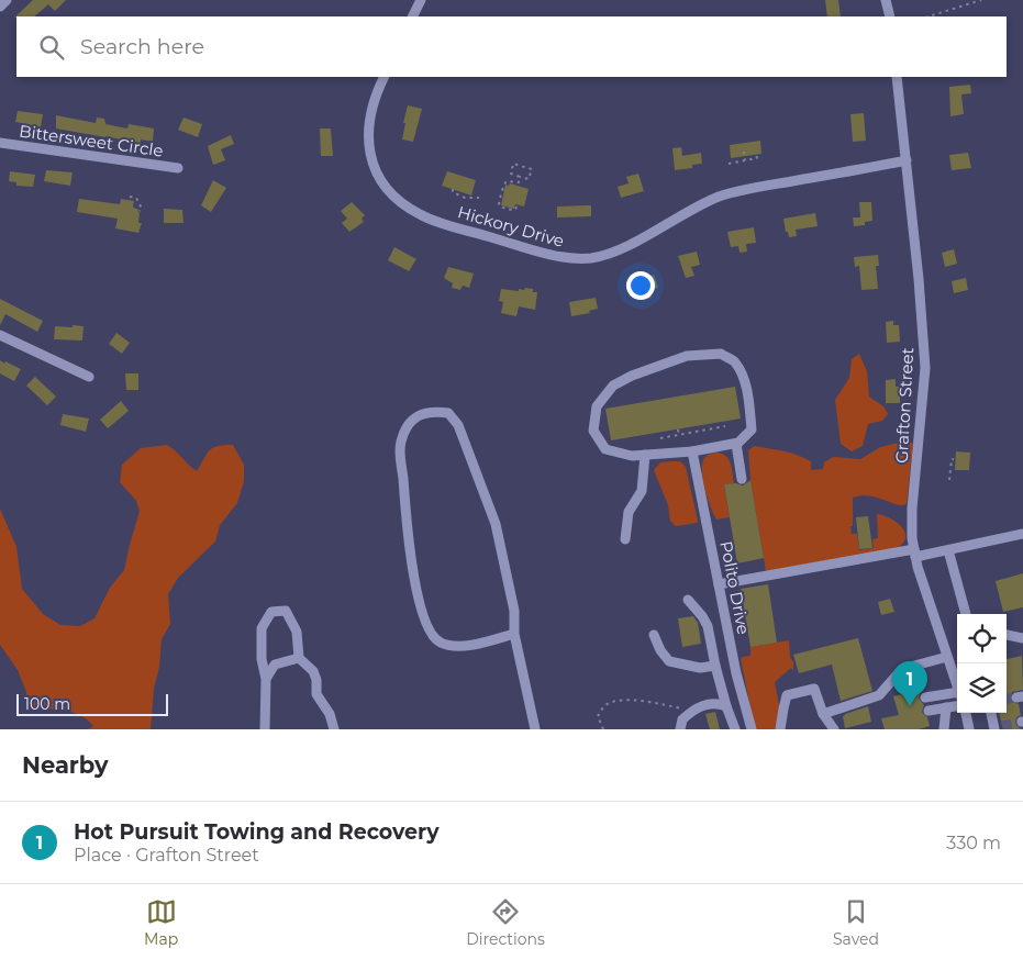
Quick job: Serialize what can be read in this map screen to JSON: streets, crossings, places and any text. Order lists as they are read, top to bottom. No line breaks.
{"streets":{"street":["Bittersweet Circle","Hickory Drive","Grafton Street","Polito Drive"]},"crossings":[["Hickory Drive","Grafton Street"]],"scale_bar":"100 m","page":{"search":"Search here","pins":"1","scale":"100 m","heading":"Nearby","list":[{"mark":"1","name":"Hot Pursuit Towing and Recovery","note":"Place · Grafton Street","value":"330 m"}],"nav":["Map","Directions","Saved"]}}
